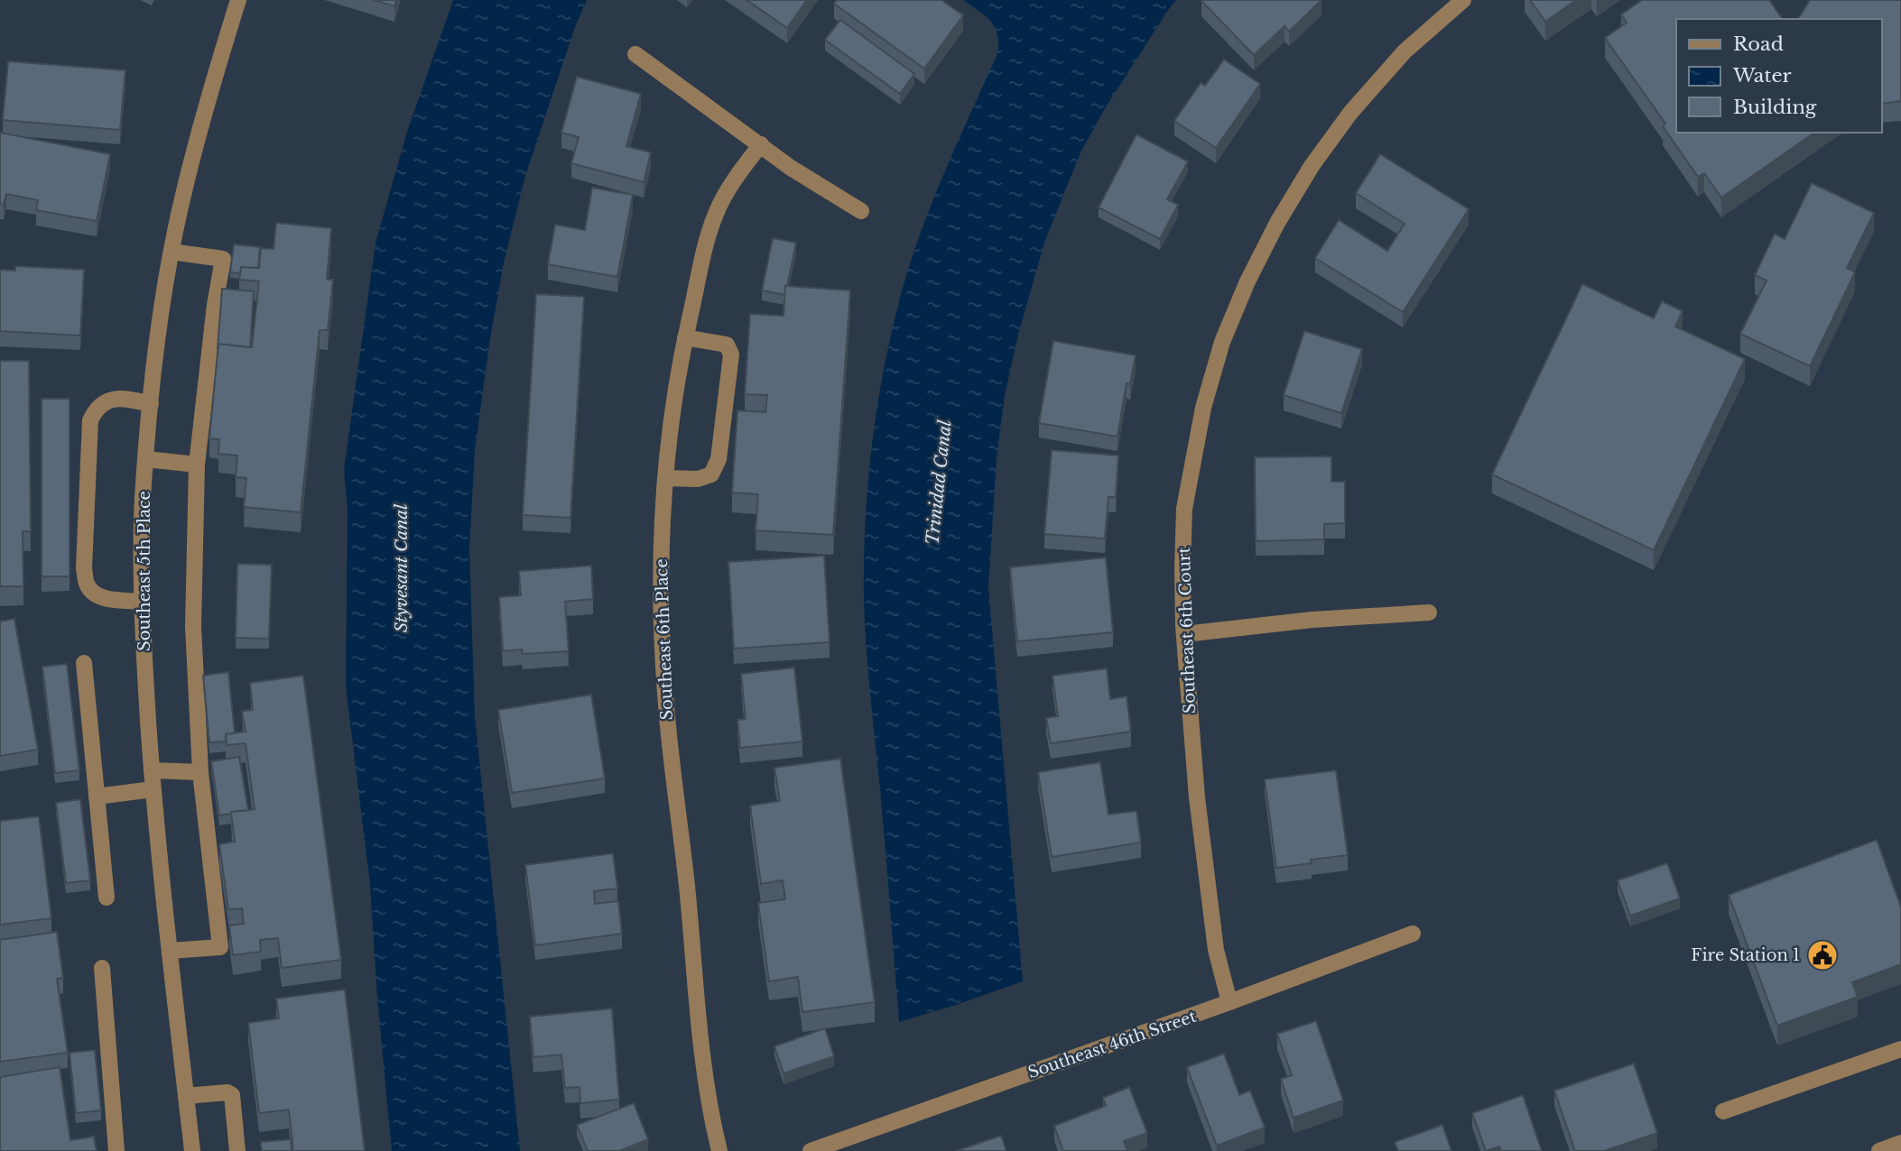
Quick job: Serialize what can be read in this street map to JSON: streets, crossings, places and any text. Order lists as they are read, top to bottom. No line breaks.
{"streets":{"street":["Southeast 5th Place","Southeast 6th Court","Southeast 6th Place","Southeast 46th Street"]},"crossings":[["Southeast 6th Court","Southeast 46th Street"]],"water":["Trinidad Canal","Styvesant Canal"],"places":{"public building":["Fire Station 1"]},"legend":["Road","Water","Building"]}
